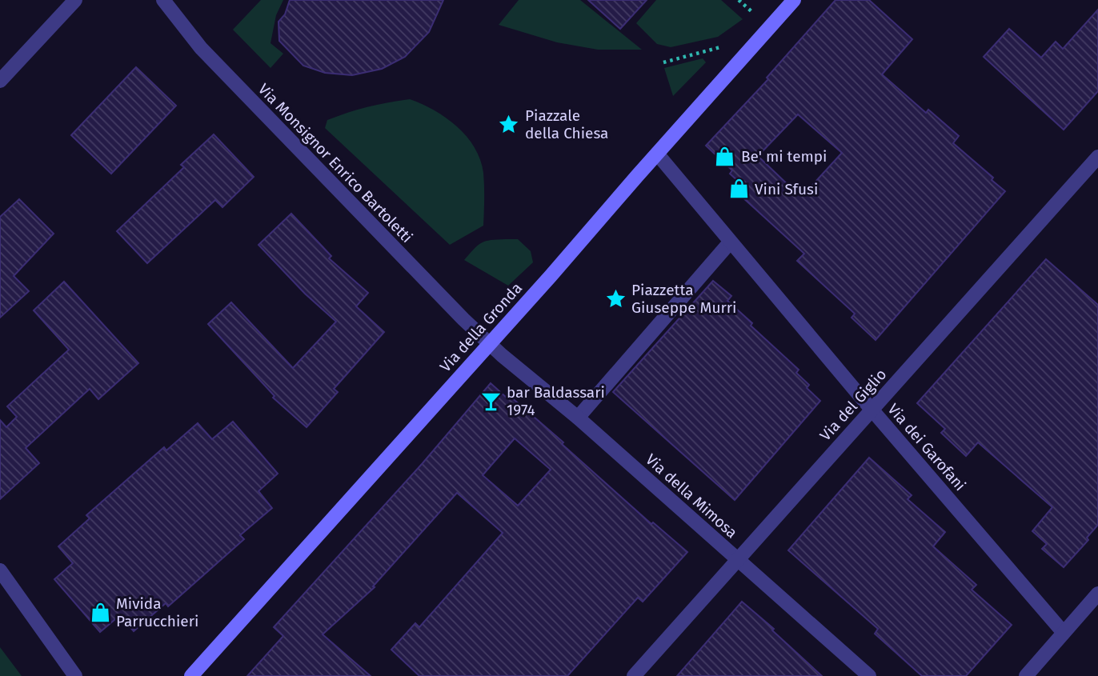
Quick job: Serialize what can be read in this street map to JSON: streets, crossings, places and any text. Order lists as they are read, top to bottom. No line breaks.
{"streets":{"street":["Via Monsignor Enrico Bartoletti","Via della Gronda","Via del Giglio","Via dei Garofani","Via della Mimosa"]},"crossings":[["Via Monsignor Enrico Bartoletti","Via della Gronda"],["Via Monsignor Enrico Bartoletti","Via della Mimosa"],["Via della Gronda","Via dei Garofani"],["Via della Gronda","Via della Mimosa"],["Via del Giglio","Via dei Garofani"],["Via del Giglio","Via della Mimosa"]],"places":{"place":["Piazzale della Chiesa","Piazzetta Giuseppe Murri"],"shop":["Be' mi tempi","Vini Sfusi","Mivida Parrucchieri"],"bar":["bar Baldassari 1974"]}}
